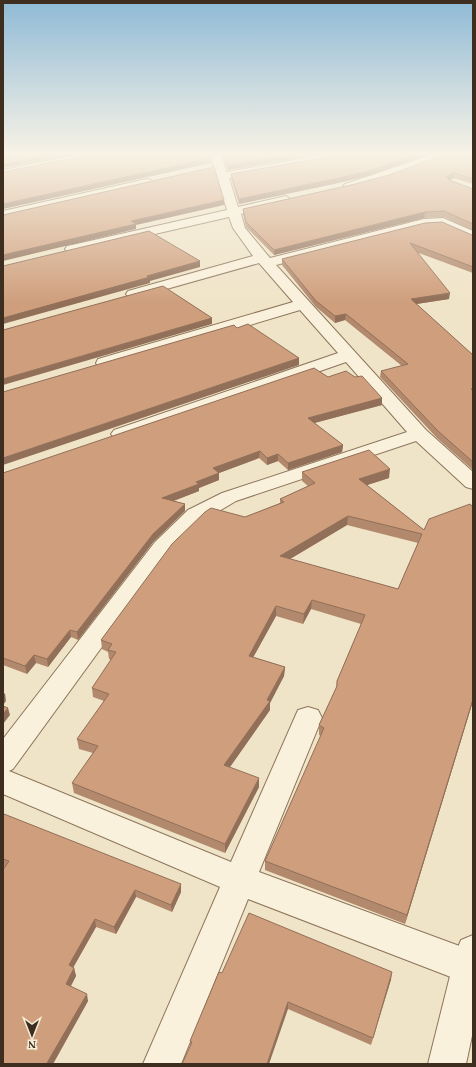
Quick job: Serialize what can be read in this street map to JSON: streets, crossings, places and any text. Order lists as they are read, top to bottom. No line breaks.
{"north":"bottom"}
